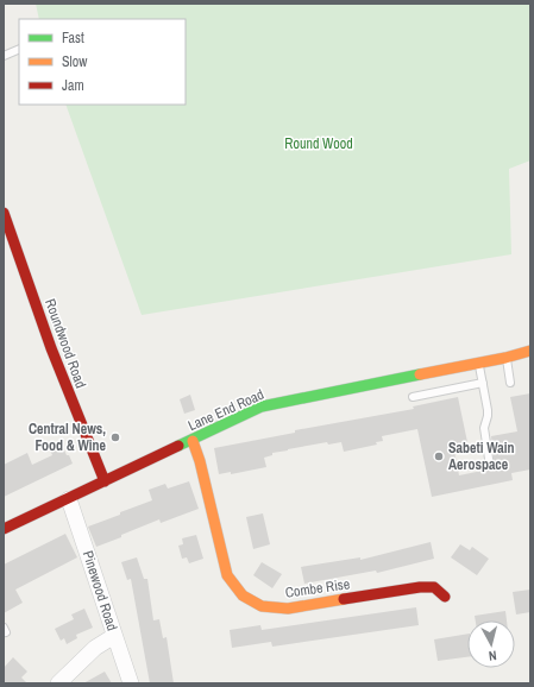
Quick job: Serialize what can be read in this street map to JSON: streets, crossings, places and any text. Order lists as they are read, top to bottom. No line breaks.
{"streets":{"street":["Roundwood Road","Lane End Road","Combe Rise","Pinewood Road"]},"crossings":[["Roundwood Road","Lane End Road"],["Lane End Road","Combe Rise"],["Lane End Road","Pinewood Road"]],"parks":["Round Wood"],"places":["Central News, Food & Wine","Sabeti Wain Aerospace"],"legend":["Fast","Slow","Jam"],"north":"bottom"}
